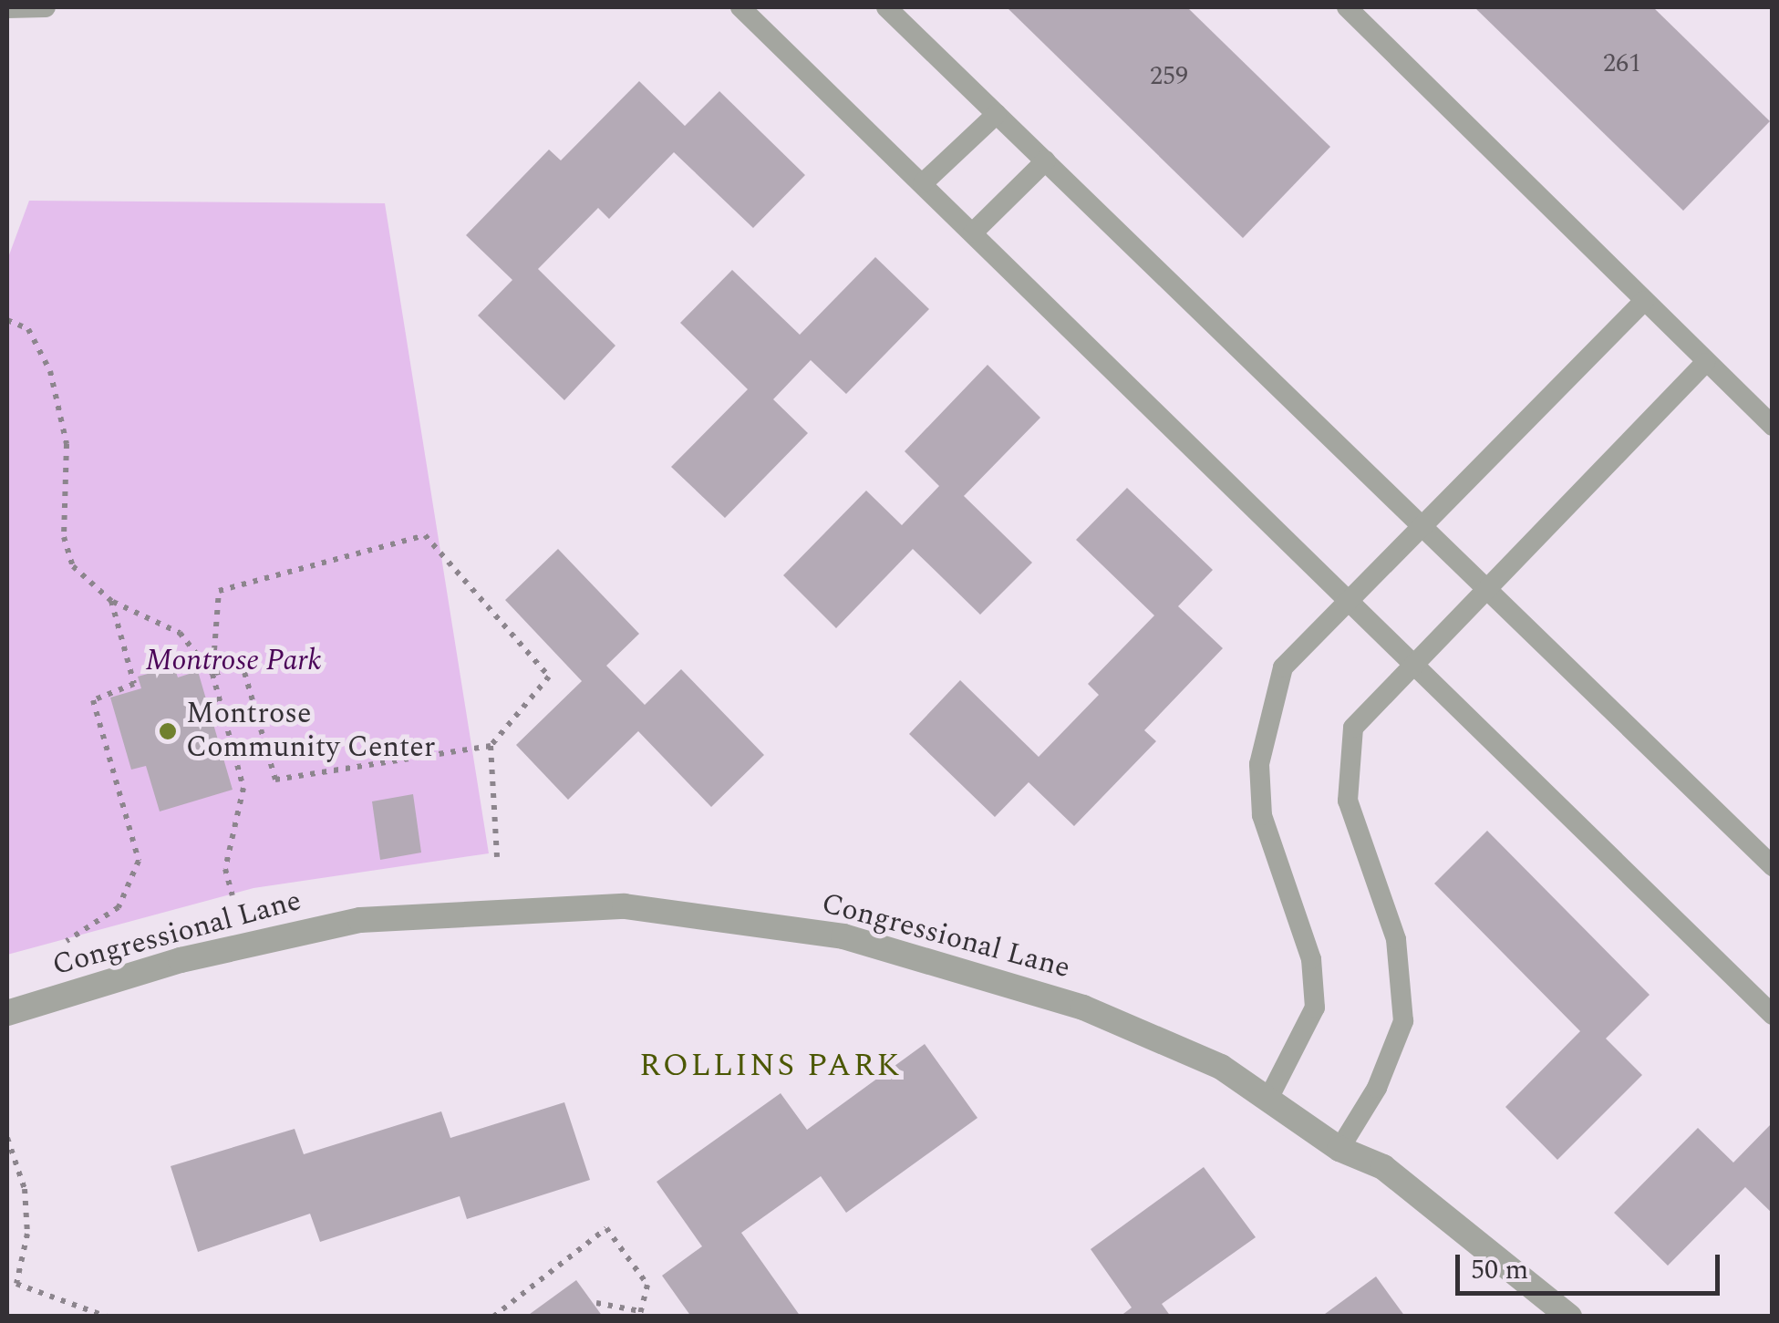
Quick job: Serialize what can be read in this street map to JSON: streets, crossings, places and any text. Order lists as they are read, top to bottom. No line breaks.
{"streets":{"street":["Congressional Lane"]},"districts":["ROLLINS PARK"],"parks":["Montrose Park"],"places":["Montrose Community Center"],"house_numbers":["261","259"],"scale_bar":"50 m"}
